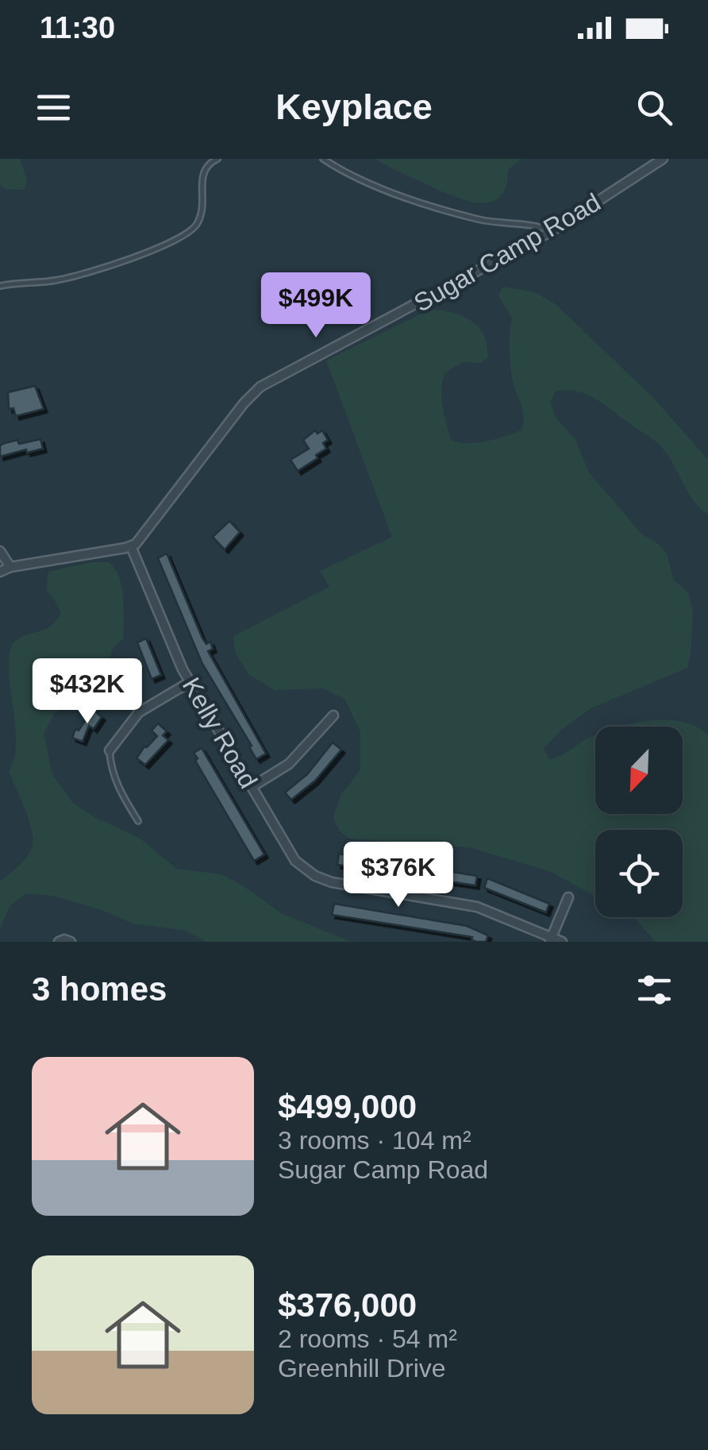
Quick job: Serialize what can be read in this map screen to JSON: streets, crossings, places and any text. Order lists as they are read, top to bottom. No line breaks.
{"streets":{"street":["Sugar Camp Road","Kelly Road"]},"crossings":[["Sugar Camp Road","Kelly Road"]],"north":"bottom left","page":{"status":"11:30","header":"Keyplace","price":["$499K","$432K","$376K"],"heading":"3 homes","list":[{"name":"$499,000","note":"3 rooms · 104 m² · Sugar Camp Road"},{"name":"$376,000","note":"2 rooms · 54 m² · Greenhill Drive"}]}}
